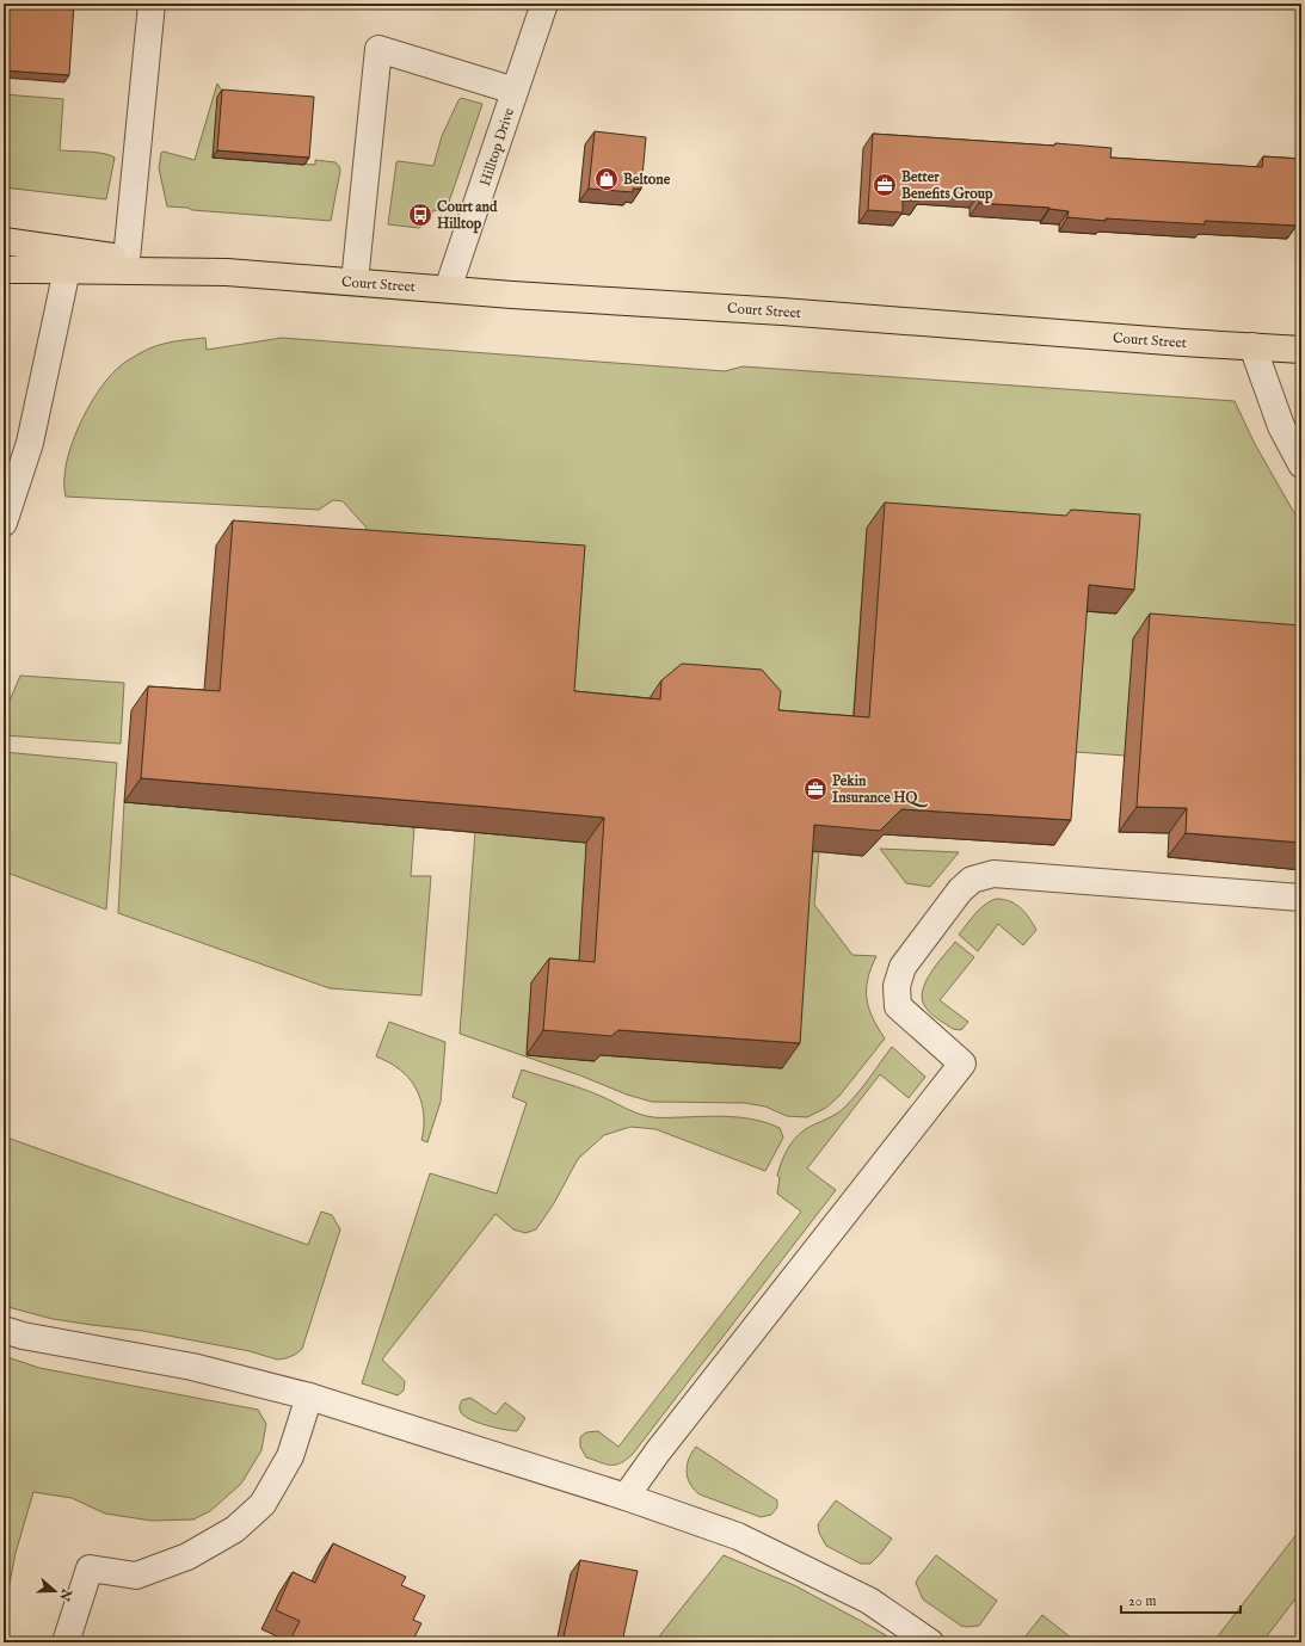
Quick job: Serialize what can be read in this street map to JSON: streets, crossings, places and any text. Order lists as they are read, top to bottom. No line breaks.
{"streets":{"main road":["Court Street"],"street":["Hilltop Drive"]},"crossings":[["Hilltop Drive","Court Street"]],"places":{"shop":["Beltone"],"office":["Better Benefits Group","Pekin Insurance HQ"],"bus stop":["Court and Hilltop"]},"scale_bar":"20 m","north":"right"}
